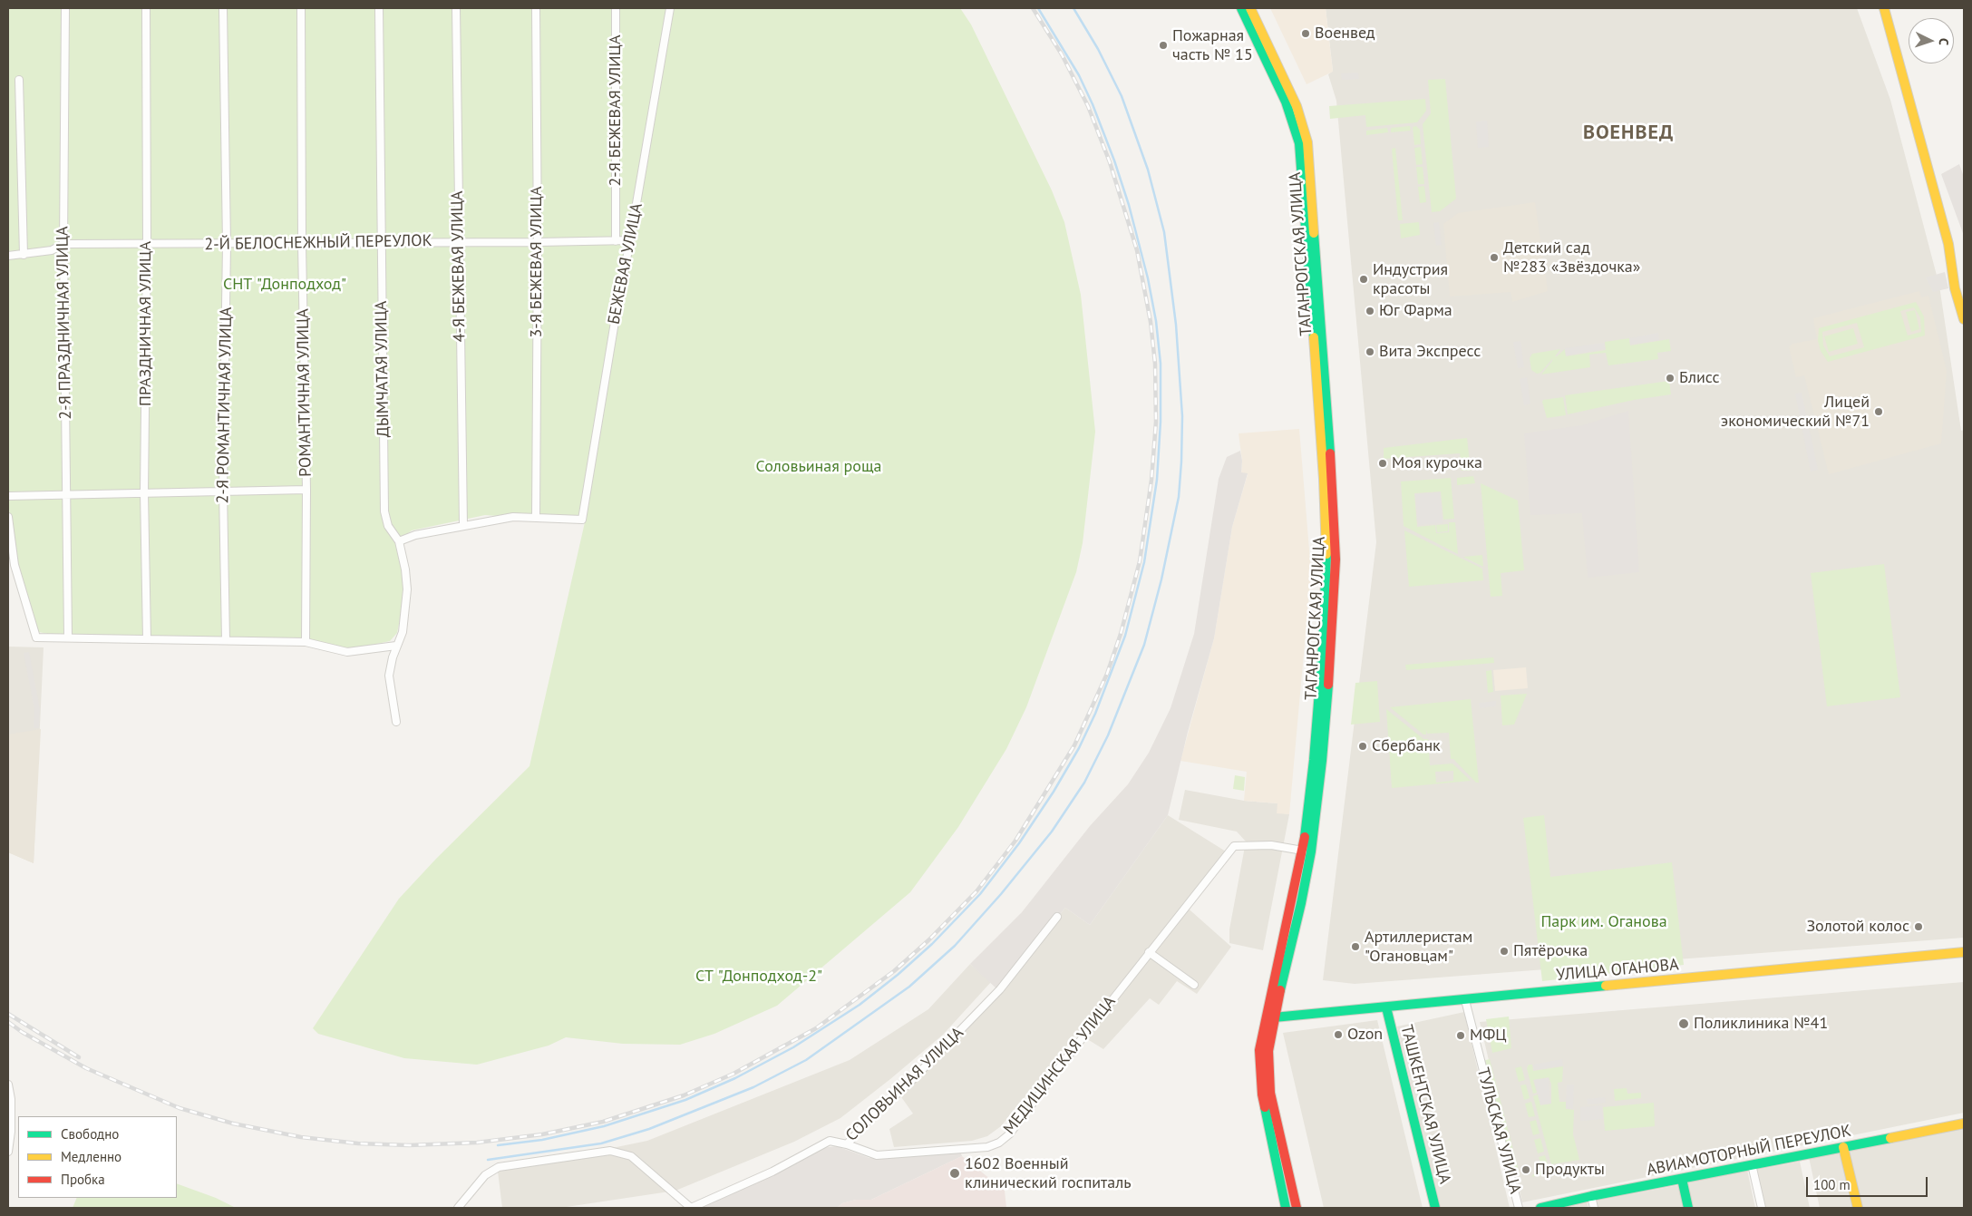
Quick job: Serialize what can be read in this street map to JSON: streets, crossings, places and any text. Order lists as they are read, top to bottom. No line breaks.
{"streets":{"main road":["ТАГАНРОГСКАЯ УЛИЦА","УЛИЦА ОГАНОВА","ТАШКЕНТСКАЯ УЛИЦА","АВИАМОТОРНЫЙ ПЕРЕУЛОК"],"street":["2-Я БЕЖЕВАЯ УЛИЦА","2-Й БЕЛОСНЕЖНЫЙ ПЕРЕУЛОК","3-Я БЕЖЕВАЯ УЛИЦА","БЕЖЕВАЯ УЛИЦА","4-Я БЕЖЕВАЯ УЛИЦА","2-Я ПРАЗДНИЧНАЯ УЛИЦА","ПРАЗДНИЧНАЯ УЛИЦА","ДЫМЧАТАЯ УЛИЦА","РОМАНТИЧНАЯ УЛИЦА","2-Я РОМАНТИЧНАЯ УЛИЦА","МЕДИЦИНСКАЯ УЛИЦА","СОЛОВЬИНАЯ УЛИЦА","ТУЛЬСКАЯ УЛИЦА"]},"crossings":[["2-Я БЕЖЕВАЯ УЛИЦА","2-Й БЕЛОСНЕЖНЫЙ ПЕРЕУЛОК"],["2-Й БЕЛОСНЕЖНЫЙ ПЕРЕУЛОК","3-Я БЕЖЕВАЯ УЛИЦА"],["2-Й БЕЛОСНЕЖНЫЙ ПЕРЕУЛОК","БЕЖЕВАЯ УЛИЦА"],["2-Й БЕЛОСНЕЖНЫЙ ПЕРЕУЛОК","4-Я БЕЖЕВАЯ УЛИЦА"],["2-Й БЕЛОСНЕЖНЫЙ ПЕРЕУЛОК","2-Я ПРАЗДНИЧНАЯ УЛИЦА"],["2-Й БЕЛОСНЕЖНЫЙ ПЕРЕУЛОК","ПРАЗДНИЧНАЯ УЛИЦА"],["2-Й БЕЛОСНЕЖНЫЙ ПЕРЕУЛОК","ДЫМЧАТАЯ УЛИЦА"],["2-Й БЕЛОСНЕЖНЫЙ ПЕРЕУЛОК","РОМАНТИЧНАЯ УЛИЦА"],["2-Й БЕЛОСНЕЖНЫЙ ПЕРЕУЛОК","2-Я РОМАНТИЧНАЯ УЛИЦА"],["ТАГАНРОГСКАЯ УЛИЦА","УЛИЦА ОГАНОВА"],["ТАГАНРОГСКАЯ УЛИЦА","МЕДИЦИНСКАЯ УЛИЦА"],["3-Я БЕЖЕВАЯ УЛИЦА","БЕЖЕВАЯ УЛИЦА"],["УЛИЦА ОГАНОВА","ТАШКЕНТСКАЯ УЛИЦА"],["УЛИЦА ОГАНОВА","ТУЛЬСКАЯ УЛИЦА"],["МЕДИЦИНСКАЯ УЛИЦА","СОЛОВЬИНАЯ УЛИЦА"]],"districts":["ВОЕНВЕД"],"parks":["СНТ \"Донподход\"","Соловьиная роща","Парк им. Оганова","СТ \"Донподход-2\""],"places":["Военвед","Пожарная часть № 15","Детский сад №283 «Звёздочка»","Индустрия красоты","Юг Фарма","Вита Экспресс","Блисс","Лицей экономический №71","Моя курочка","Сбербанк","Золотой колос","Артиллеристам \"Огановцам\"","Пятёрочка","Поликлиника №41","Ozon","МФЦ","Продукты","1602 Военный клинический госпиталь"],"legend":["Свободно","Медленно","Пробка"],"scale_bar":"100 m","north":"right"}
